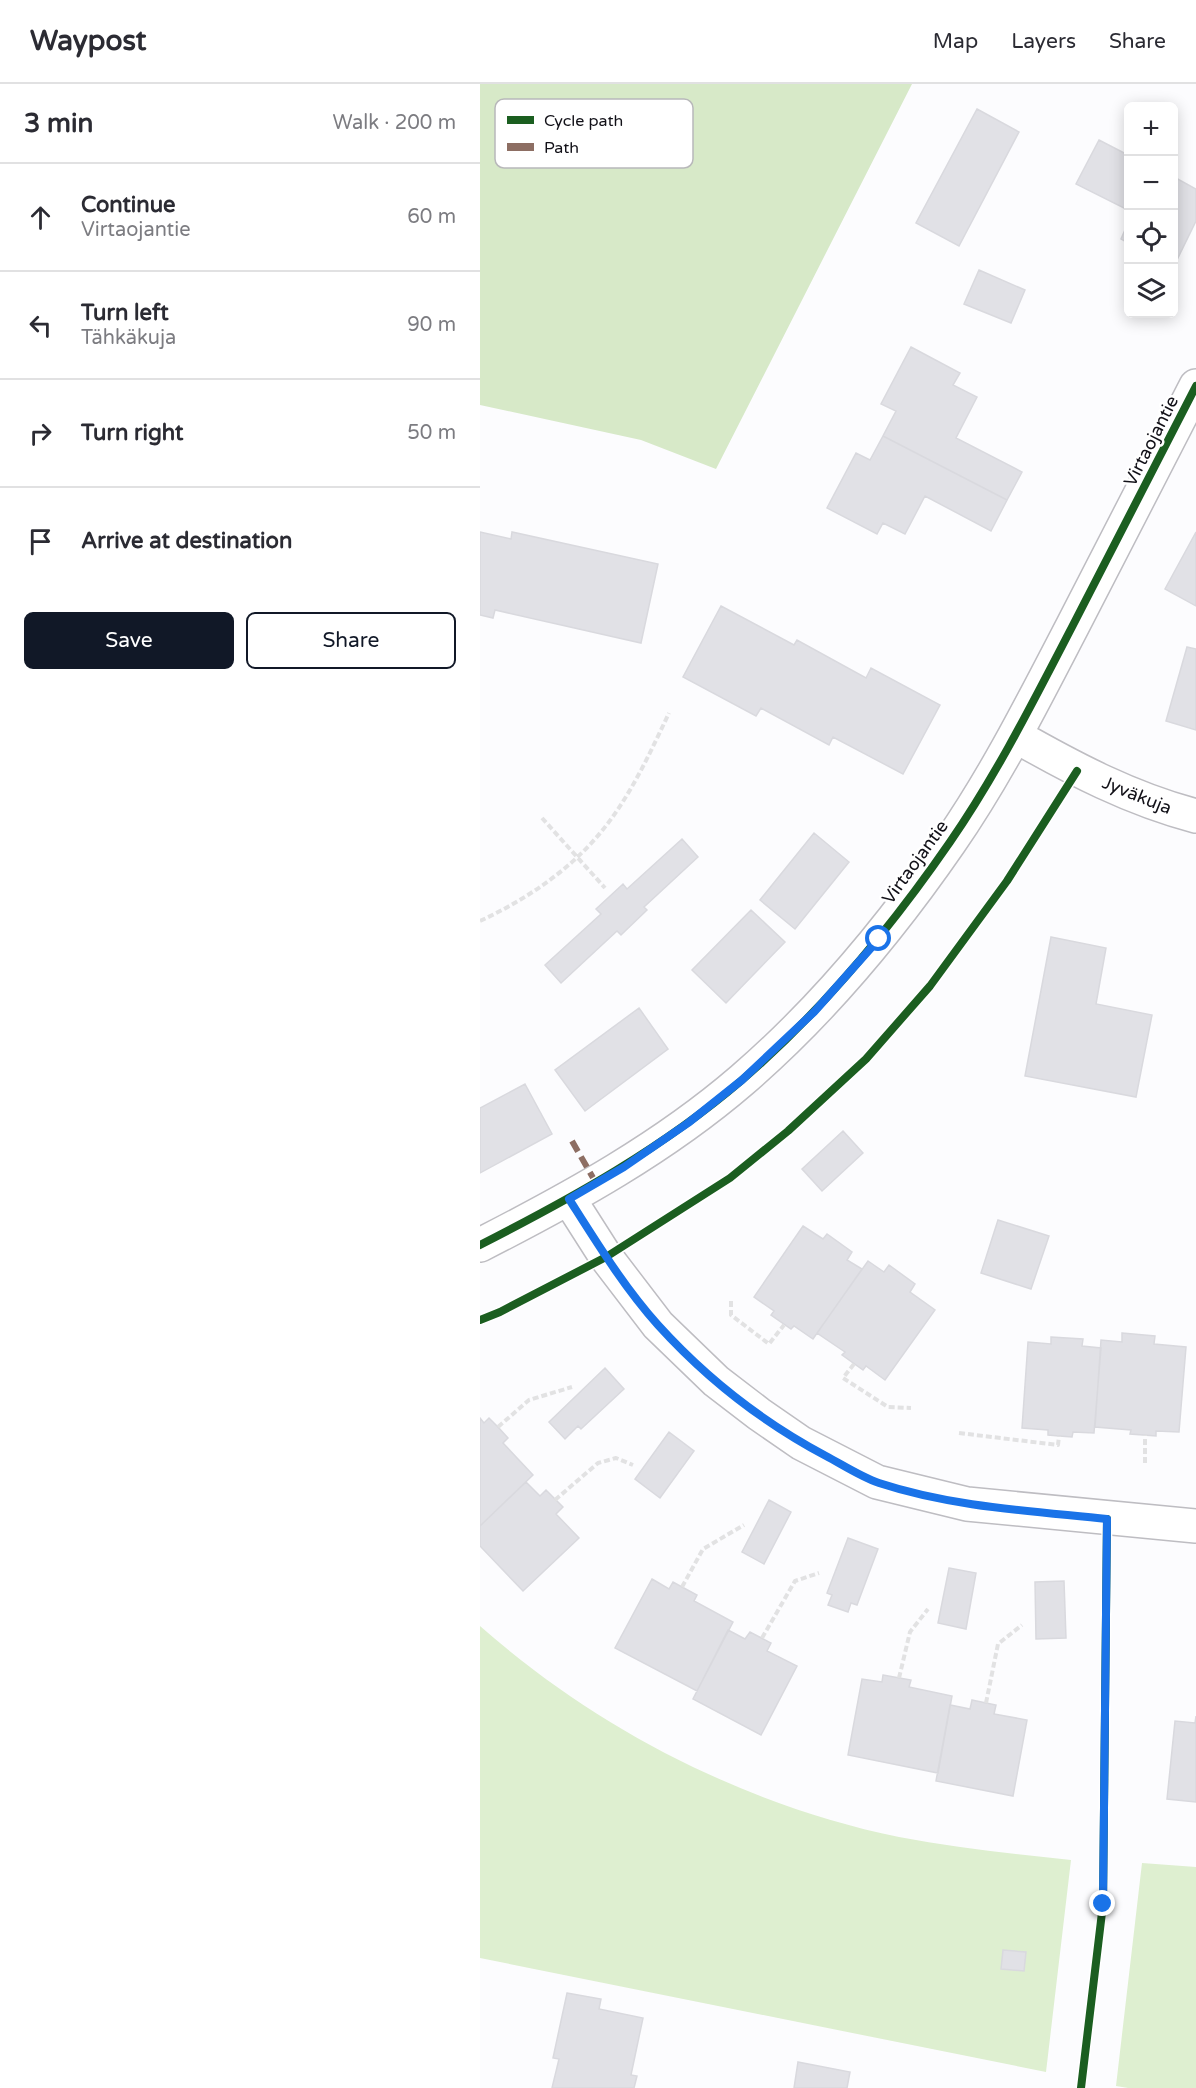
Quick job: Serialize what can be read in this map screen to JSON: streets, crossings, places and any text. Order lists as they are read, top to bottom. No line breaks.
{"streets":{"street":["Virtaojantie","Jyväkuja"]},"crossings":[["Virtaojantie","Jyväkuja"]],"legend":["Cycle path","Path"],"page":{"header":"Waypost","nav":["Map","Layers","Share"],"heading":["3 min","Walk · 200 m"],"map_buttons":["+","−"],"list":[["Continue","Virtaojantie","60 m"],["Turn left","Tähkäkuja","90 m"],["Turn right","50 m"],"Arrive at destination"],"buttons":["Save","Share"]}}
